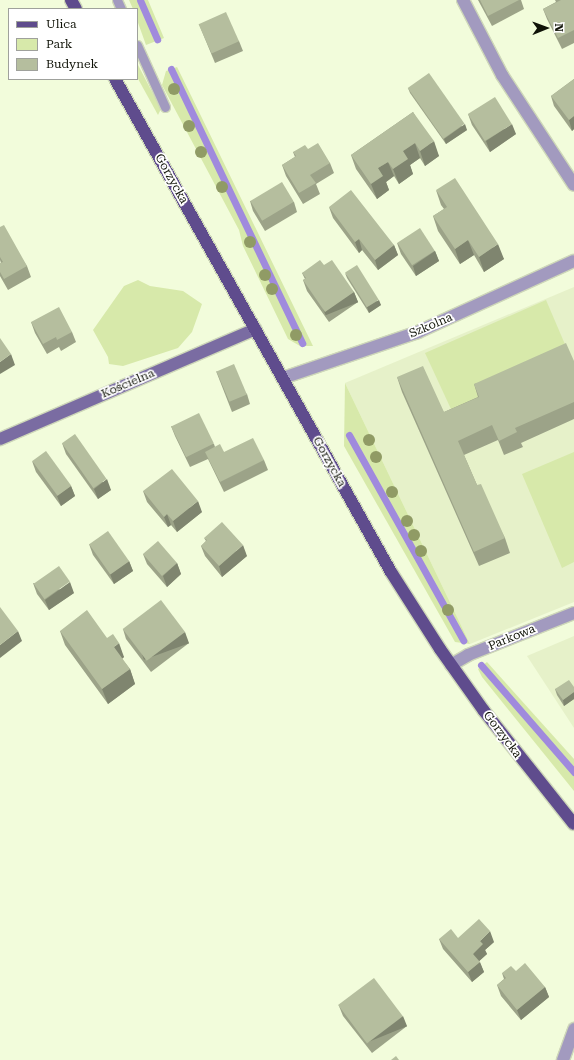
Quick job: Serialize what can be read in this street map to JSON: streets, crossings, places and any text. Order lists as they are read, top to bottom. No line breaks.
{"streets":{"main road":["Gorzycka"],"street":["Szkolna","Kościelna","Parkowa"]},"crossings":[["Gorzycka","Szkolna"],["Gorzycka","Kościelna"],["Gorzycka","Parkowa"]],"legend":["Ulica","Park","Budynek"],"north":"right"}
